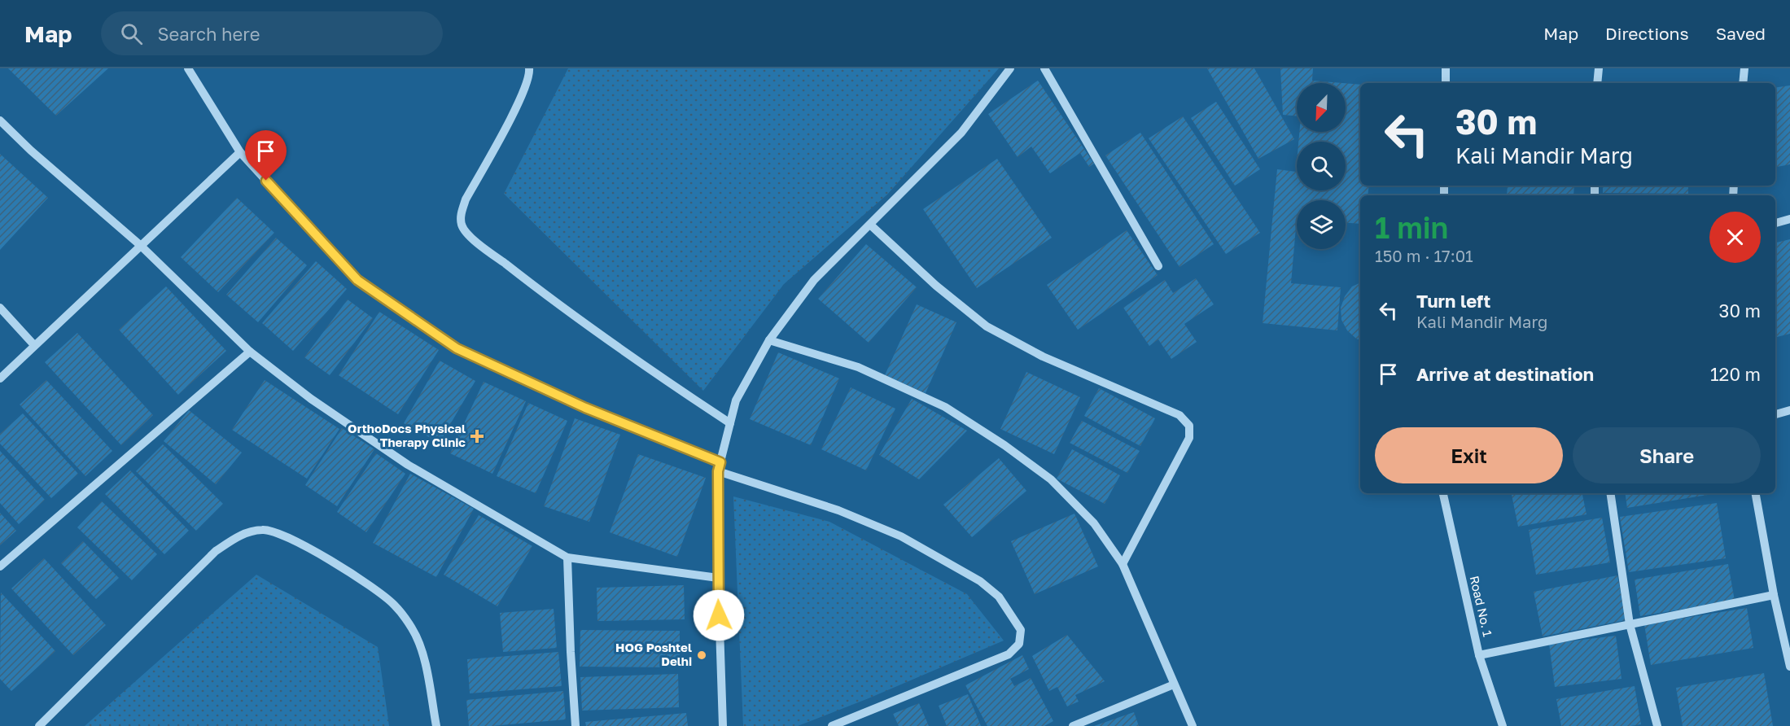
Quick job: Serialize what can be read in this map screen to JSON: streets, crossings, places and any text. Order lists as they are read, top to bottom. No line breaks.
{"streets":{"street":["Road No. 1"]},"places":{"health":["OrthoDocs Physical Therapy Clinic"],"other":["HOG Poshtel Delhi"]},"north":"bottom left","page":{"header":"Map","search":"Search here","nav":["Map","Directions","Saved"],"turn":["30 m","Kali Mandir Marg"],"heading":["1 min","150 m · 17:01"],"list":[{"name":"Turn left","note":"Kali Mandir Marg","value":"30 m"},{"name":"Arrive at destination","value":"120 m"}],"buttons":["Exit","Share"]}}
